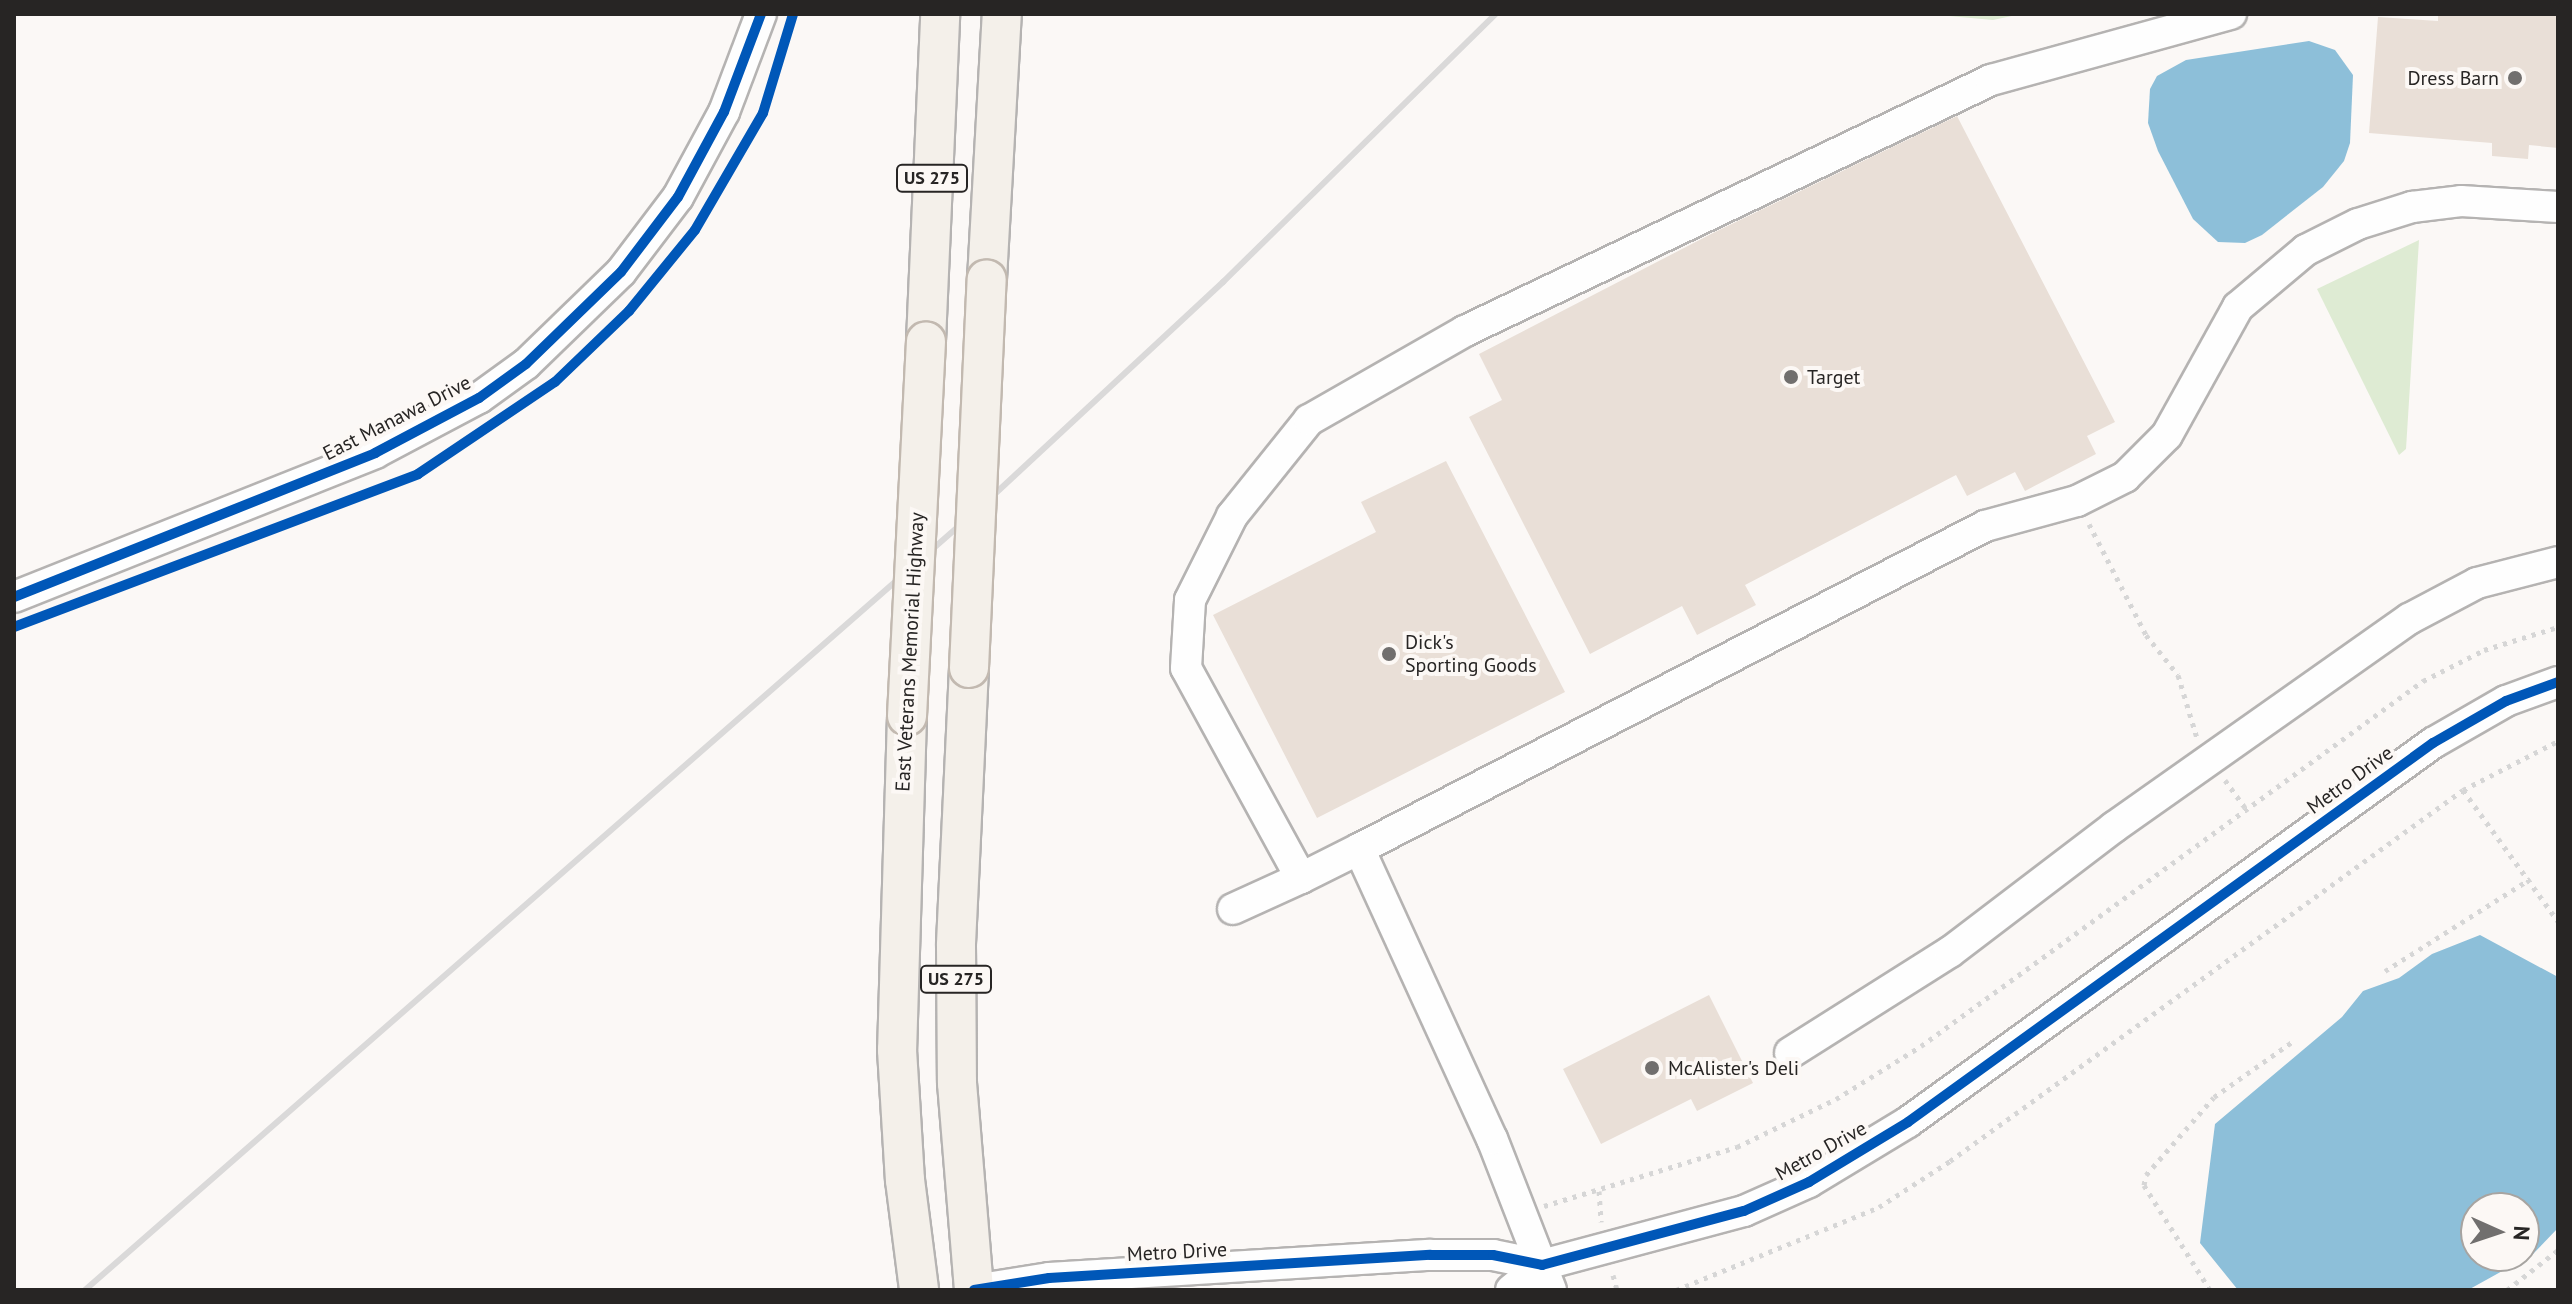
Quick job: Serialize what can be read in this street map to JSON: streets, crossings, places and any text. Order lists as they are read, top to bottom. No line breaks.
{"streets":{"main road":["US 275","East Veterans Memorial Highway"],"street":["East Manawa Drive","Metro Drive"]},"crossings":[["US 275","Metro Drive"]],"places":["Dress Barn","Target","Dick's Sporting Goods","McAlister's Deli"],"north":"right"}
